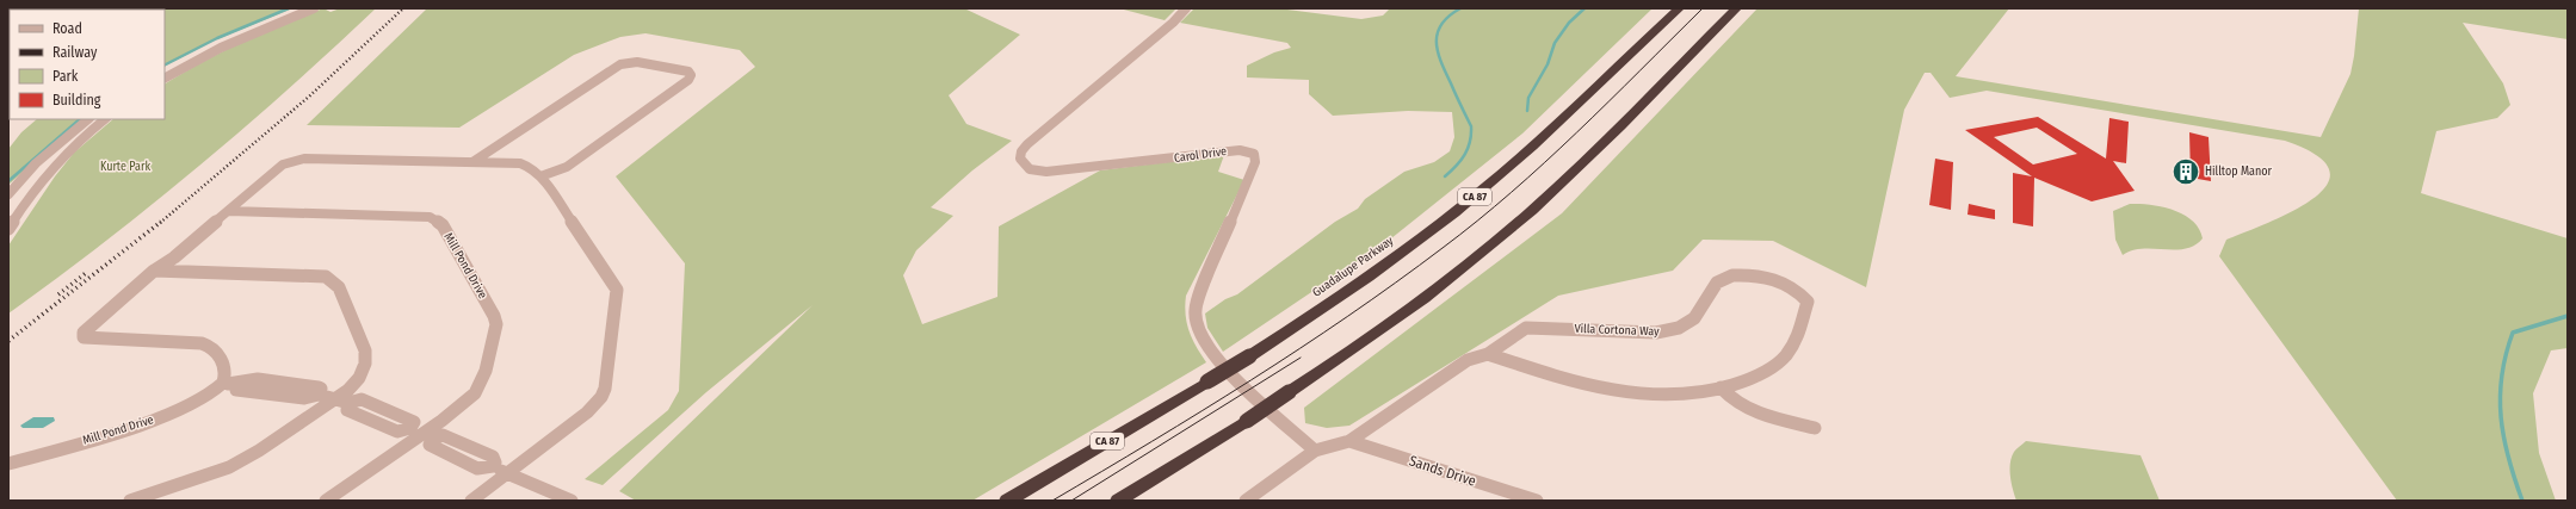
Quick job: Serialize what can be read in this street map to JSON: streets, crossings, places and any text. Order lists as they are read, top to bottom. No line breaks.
{"streets":{"highway":["CA 87","Guadalupe Parkway"],"street":["Carol Drive","Mill Pond Drive","Villa Cortona Way","Sands Drive"]},"crossings":[["Villa Cortona Way","Sands Drive"]],"parks":["Kurte Park"],"places":{"building":["Hilltop Manor"]},"legend":["Road","Railway","Park","Building"]}
